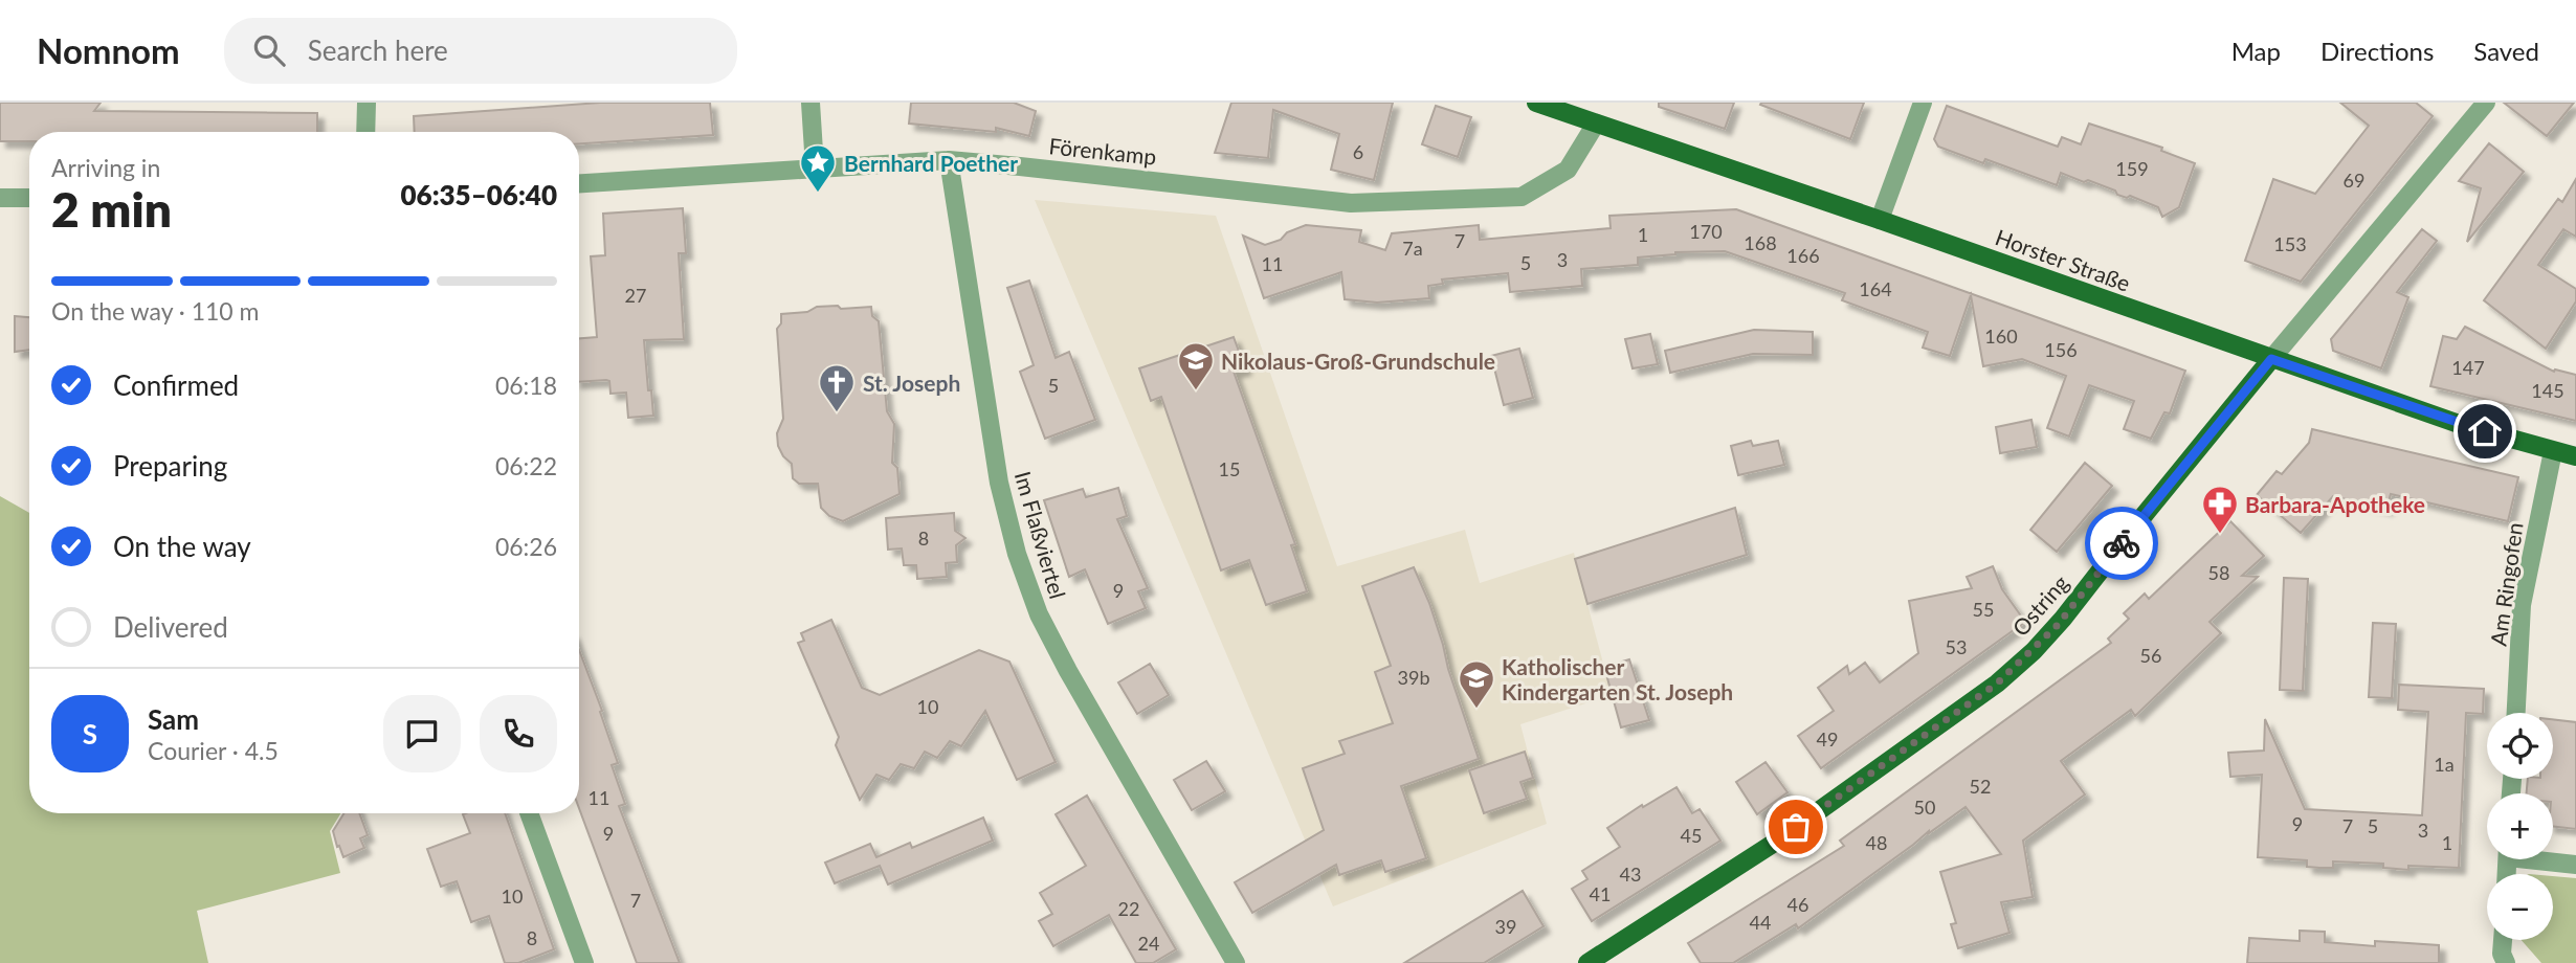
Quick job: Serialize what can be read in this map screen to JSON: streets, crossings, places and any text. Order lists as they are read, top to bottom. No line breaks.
{"streets":{"main road":["Horster Straße","Ostring"],"street":["Förenkamp","Im Flaßviertel","Am Ringofen"]},"crossings":[["Förenkamp","Horster Straße"],["Förenkamp","Im Flaßviertel"],["Horster Straße","Am Ringofen"],["Horster Straße","Ostring"]],"places":{"place":["Bernhard Poether"],"school or university":["Nikolaus-Groß-Grundschule","Katholischer Kindergarten St. Joseph"],"church":["St. Joseph"],"pharmacy":["Barbara-Apotheke"]},"house_numbers":["6","159","69","170","1","7","168","153","7a","166","3","5","11","164","27","160","156","147","5","145","15","8","58","9","55","53","56","39b","10","49","1a","52","11","50","9","7","5","3","9","45","48","1","43","41","10","7","46","22","44","39","8","24"],"page":{"header":"Nomnom","search":"Search here","nav":["Map","Directions","Saved"],"heading":["2 min","Arriving in","06:35–06:40"],"panel":["Sam","Courier · 4.5"],"bar":"On the way · 110 m","list":[["Confirmed","06:18"],["Preparing","06:22"],["On the way","06:26"],"Delivered"],"round":"S","map_buttons":["+","−"]}}
